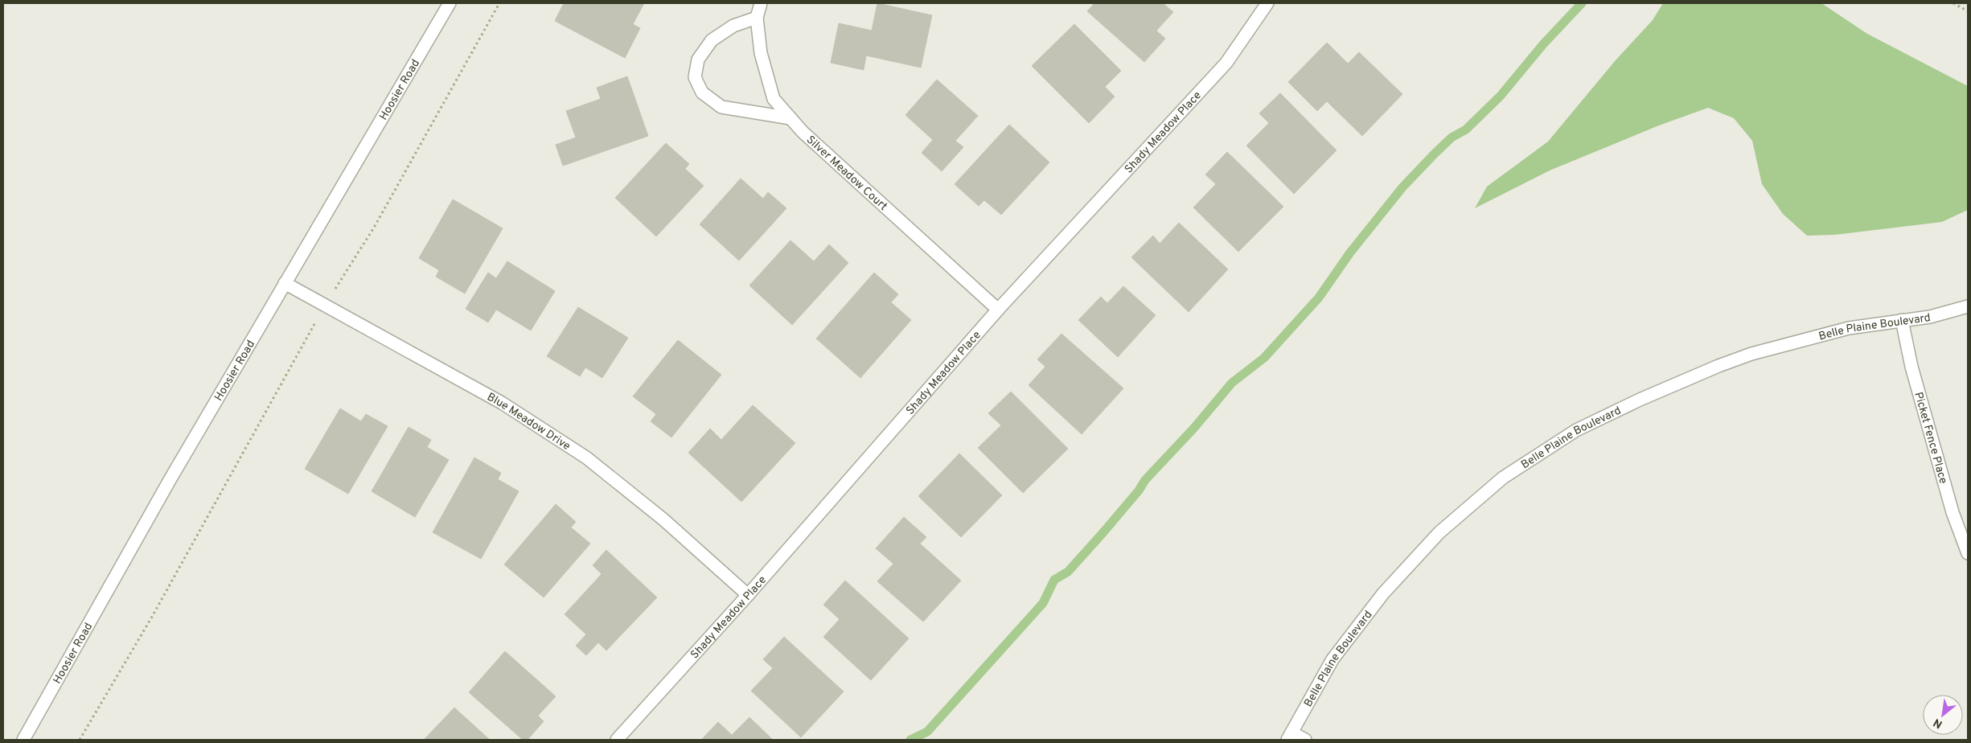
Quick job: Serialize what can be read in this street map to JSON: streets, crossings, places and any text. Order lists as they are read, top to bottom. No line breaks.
{"streets":{"street":["Hoosier Road","Shady Meadow Place","Silver Meadow Court","Belle Plaine Boulevard","Blue Meadow Drive","Picket Fence Place"]},"crossings":[["Hoosier Road","Blue Meadow Drive"],["Shady Meadow Place","Silver Meadow Court"],["Shady Meadow Place","Blue Meadow Drive"],["Belle Plaine Boulevard","Picket Fence Place"]],"north":"bottom left"}
